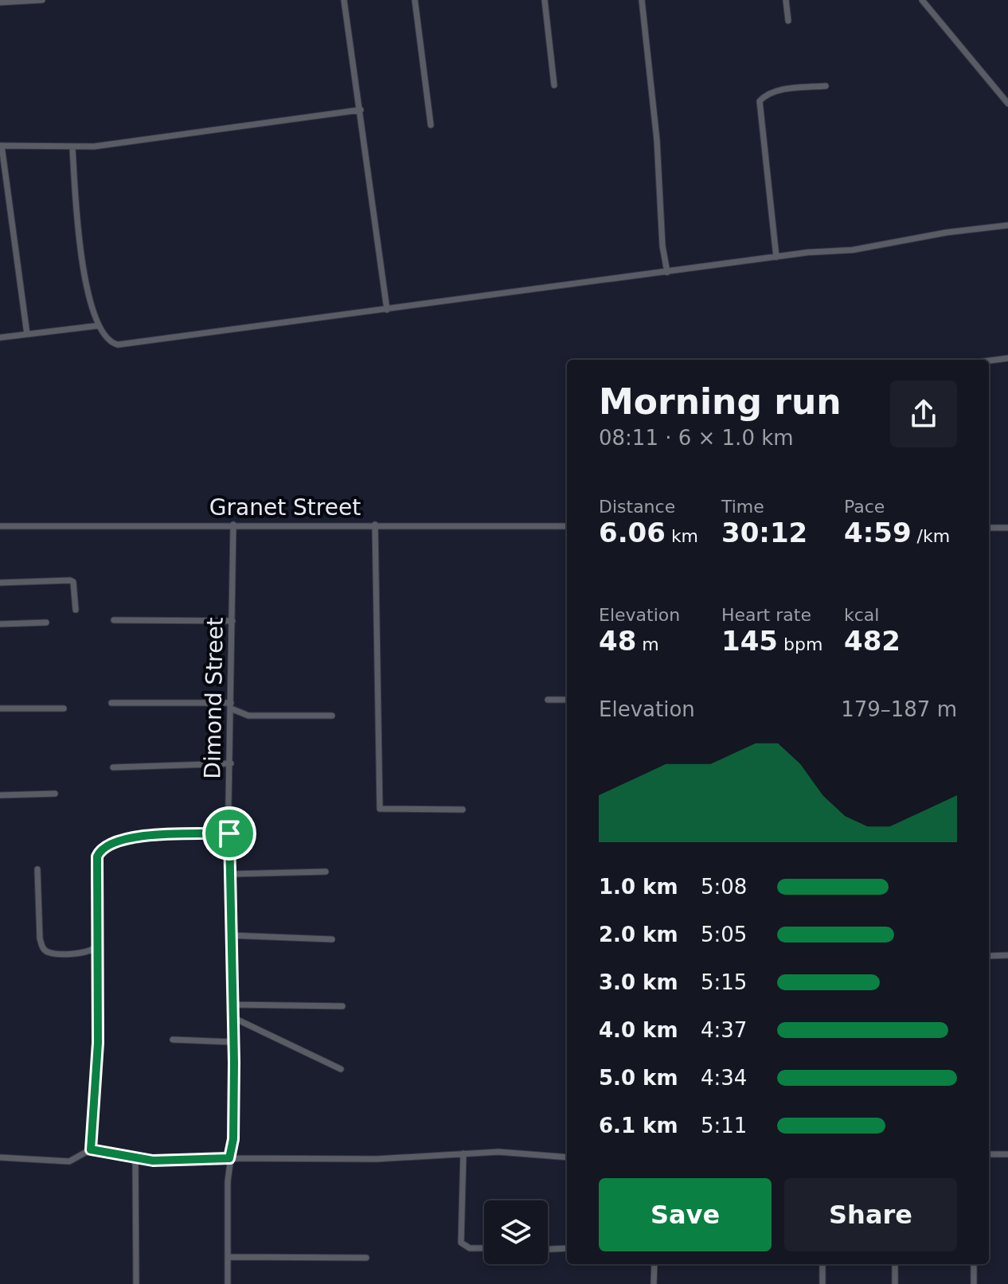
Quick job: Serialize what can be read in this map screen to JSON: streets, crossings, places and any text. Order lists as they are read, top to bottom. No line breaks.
{"streets":{"street":["Granet Street","Dimond Street"]},"crossings":[["Granet Street","Dimond Street"]],"page":{"heading":["Morning run","08:11 · 6 × 1.0 km"],"stats":[["Distance","6.06 km"],["Time","30:12"],["Pace","4:59 /km"],["Elevation","48 m"],["Heart rate","145 bpm"],["kcal","482"]],"chart":["Elevation","179–187 m"],"list":[{"name":"1.0 km","note":"5:08"},{"name":"2.0 km","note":"5:05"},{"name":"3.0 km","note":"5:15"},{"name":"4.0 km","note":"4:37"},{"name":"5.0 km","note":"4:34"},{"name":"6.1 km","note":"5:11"}],"buttons":["Save","Share"]}}
